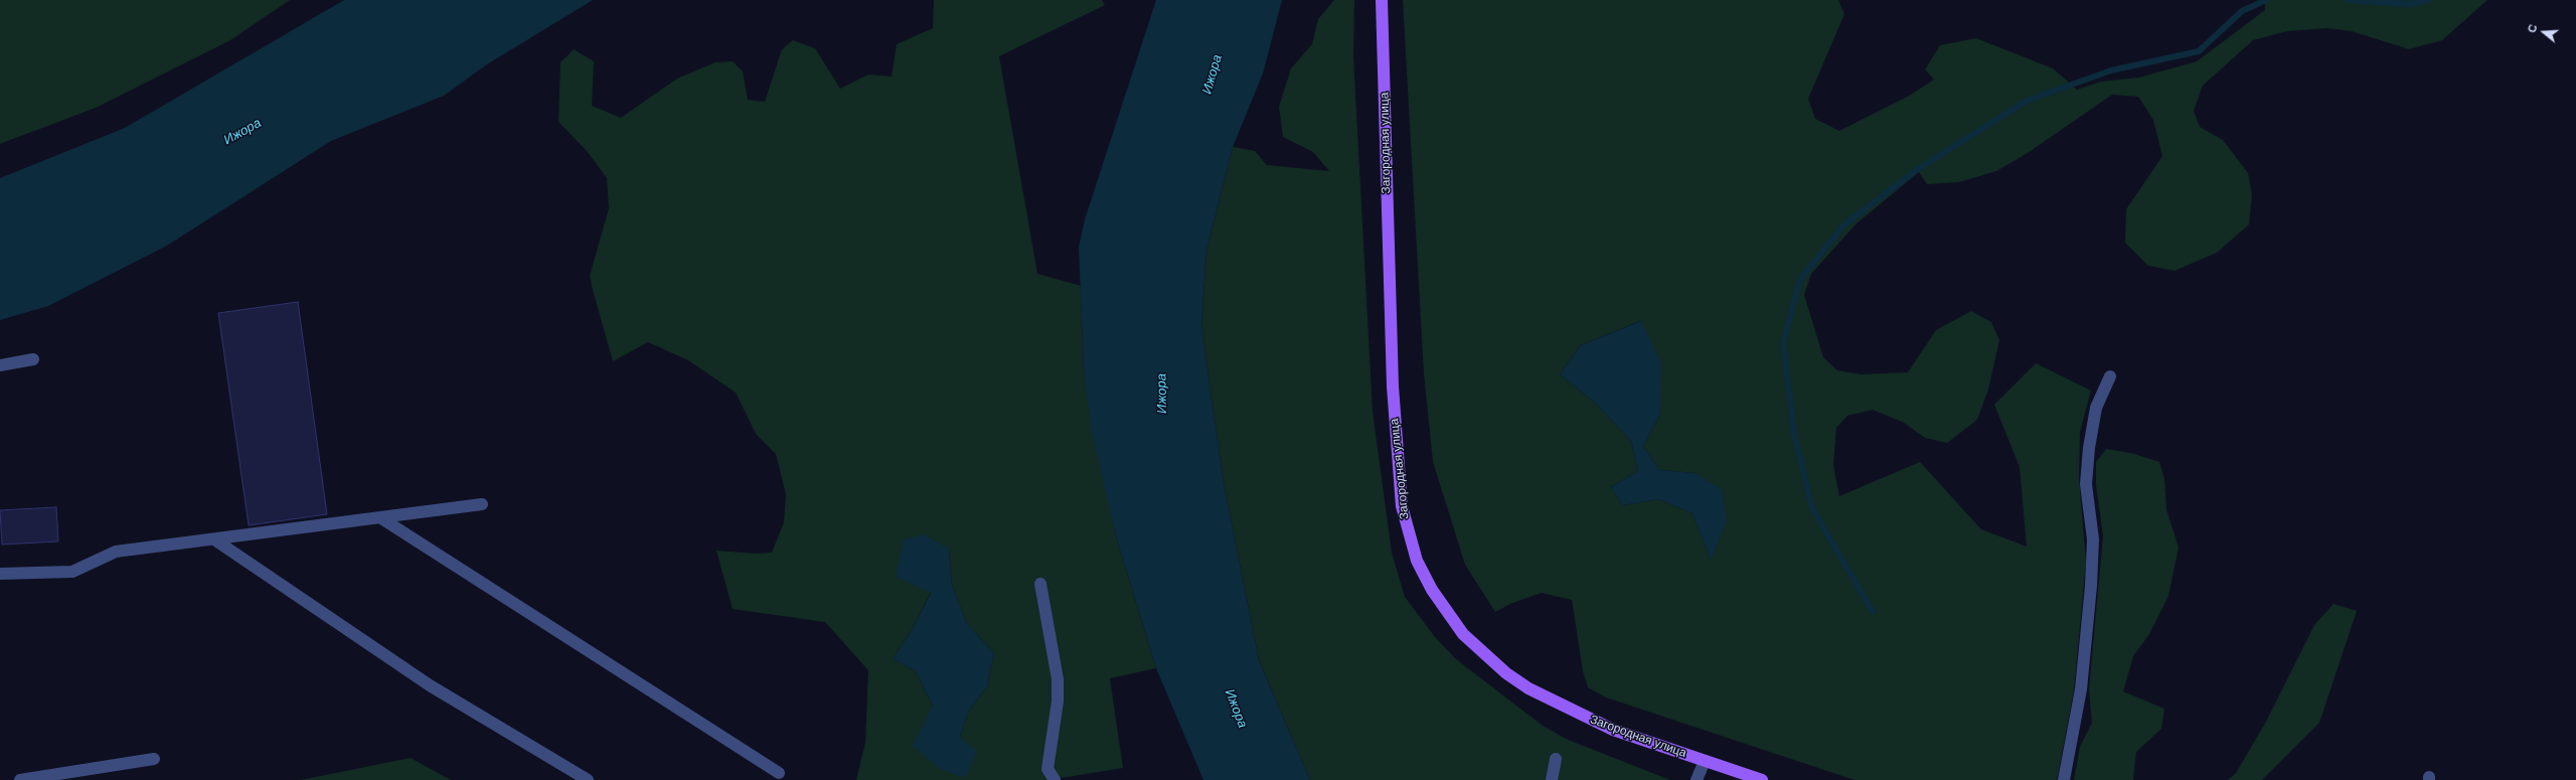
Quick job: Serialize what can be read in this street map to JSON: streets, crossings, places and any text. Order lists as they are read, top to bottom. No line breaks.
{"streets":{"main road":["Загородная улица"]},"water":["Ижора"],"north":"left"}
